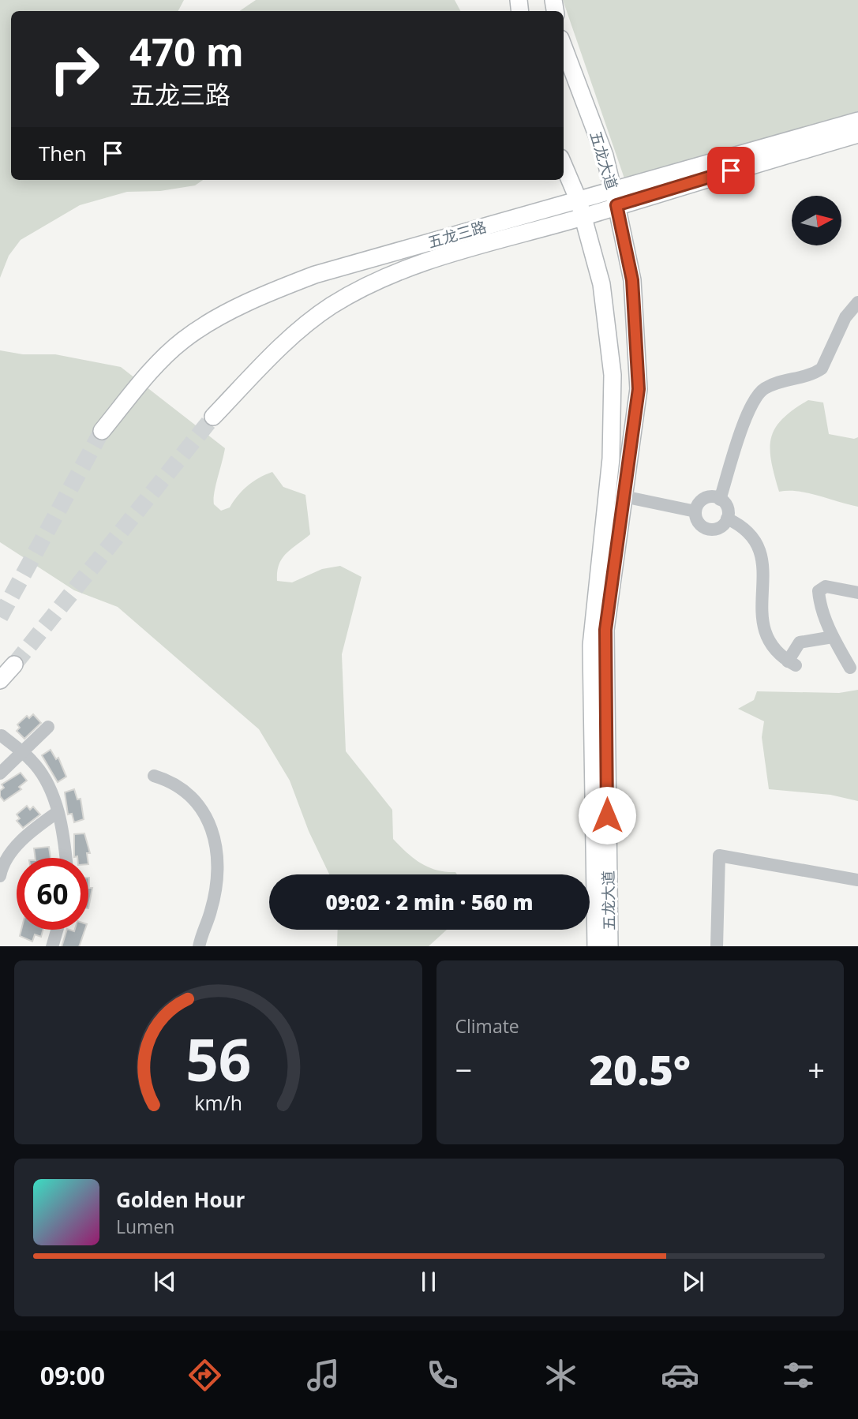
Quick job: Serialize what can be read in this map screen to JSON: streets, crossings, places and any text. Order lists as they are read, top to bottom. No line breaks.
{"streets":{"main road":["五龙大道","五龙三路"]},"crossings":[["五龙大道","五龙三路"]],"north":"right","page":{"turn":["470 m","五龙三路"],"then":"Then","limit":"60","trip":"09:02 · 2 min · 560 m","tile":"Climate","heat":["−","20.5°","+"],"song":["Golden Hour","Lumen"],"tabs":"09:00","gauge":["56","km/h"]}}
